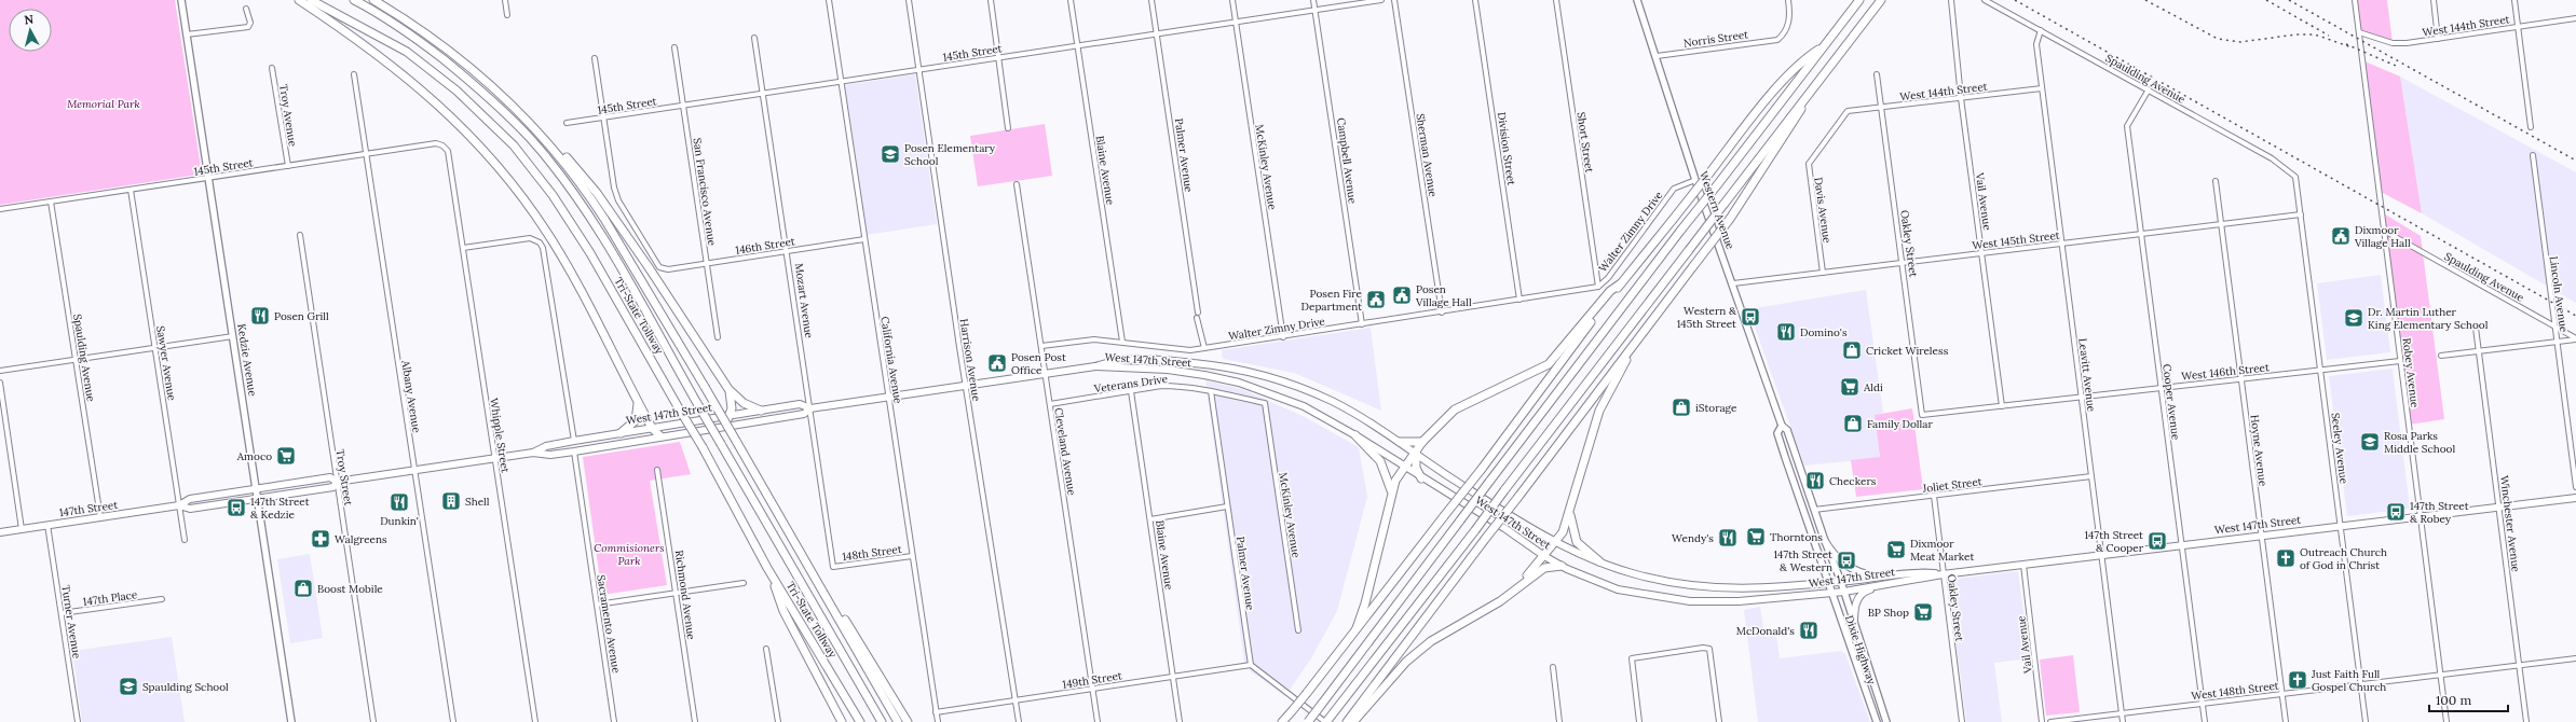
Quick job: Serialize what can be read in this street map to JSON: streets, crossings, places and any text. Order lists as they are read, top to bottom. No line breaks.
{"streets":{"highway":["Tri-State Tollway"],"main road":["Western Avenue","Kedzie Avenue","West 147th Street","147th Street","Dixie Highway"],"street":["West 144th Street","Norris Street","145th Street","Spaulding Avenue","Troy Avenue","Short Street","Division Street","Palmer Avenue","Sherman Avenue","Campbell Avenue","McKinley Avenue","Blaine Avenue","San Francisco Avenue","Vail Avenue","Davis Avenue","Walter Zimny Drive","West 145th Street","Oakley Street","146th Street","Lincoln Avenue","Mozart Avenue","California Avenue","Harrison Avenue","Sawyer Avenue","West 146th Street","Robey Avenue","Leavitt Avenue","Veterans Drive","Albany Avenue","Cooper Avenue","Whipple Street","Seeley Avenue","Hoyne Avenue","Cleveland Avenue","Troy Street","Joliet Street","Winchester Avenue","148th Street","Richmond Avenue","147th Place","Turner Avenue","Sacramento Avenue","149th Street","West 148th Street"]},"crossings":[["West 144th Street","Vail Avenue"],["West 144th Street","Davis Avenue"],["West 144th Street","Oakley Street"],["West 144th Street","Robey Avenue"],["West 144th Street","Leavitt Avenue"],["Norris Street","Western Avenue"],["145th Street","Spaulding Avenue"],["145th Street","Troy Avenue"],["145th Street","Palmer Avenue"],["145th Street","Campbell Avenue"],["145th Street","McKinley Avenue"],["145th Street","Blaine Avenue"],["145th Street","San Francisco Avenue"],["145th Street","146th Street"],["145th Street","Mozart Avenue"],["145th Street","Kedzie Avenue"],["145th Street","California Avenue"],["145th Street","Harrison Avenue"],["145th Street","Sawyer Avenue"],["145th Street","Albany Avenue"],["145th Street","Whipple Street"],["Spaulding Avenue","Lincoln Avenue"],["Spaulding Avenue","Robey Avenue"],["Spaulding Avenue","Leavitt Avenue"],["Spaulding Avenue","Cooper Avenue"],["Spaulding Avenue","Seeley Avenue"],["Spaulding Avenue","147th Street"],["Short Street","Walter Zimny Drive"],["Division Street","Walter Zimny Drive"],["Palmer Avenue","Walter Zimny Drive"],["Palmer Avenue","Veterans Drive"],["Palmer Avenue","149th Street"],["Sherman Avenue","Walter Zimny Drive"],["Campbell Avenue","Walter Zimny Drive"],["McKinley Avenue","Walter Zimny Drive"],["McKinley Avenue","Veterans Drive"],["Blaine Avenue","Walter Zimny Drive"],["Blaine Avenue","Veterans Drive"],["Blaine Avenue","149th Street"],["San Francisco Avenue","146th Street"],["Vail Avenue","West 145th Street"],["Vail Avenue","West 147th Street"],["Vail Avenue","West 146th Street"],["Western Avenue","Walter Zimny Drive"],["Western Avenue","West 145th Street"],["Western Avenue","West 147th Street"],["Western Avenue","Joliet Street"],["Western Avenue","Dixie Highway"],["Davis Avenue","West 145th Street"],["Walter Zimny Drive","Cleveland Avenue"],["West 145th Street","Oakley Street"],["West 145th Street","Leavitt Avenue"],["West 145th Street","Cooper Avenue"],["West 145th Street","Seeley Avenue"],["West 145th Street","Hoyne Avenue"],["Oakley Street","West 147th Street"],["Oakley Street","West 146th Street"],["Oakley Street","Joliet Street"],["146th Street","Mozart Avenue"],["146th Street","California Avenue"],["Mozart Avenue","West 147th Street"],["Mozart Avenue","148th Street"],["Kedzie Avenue","West 147th Street"],["Kedzie Avenue","147th Street"],["California Avenue","West 147th Street"],["California Avenue","148th Street"],["California Avenue","149th Street"],["Harrison Avenue","West 147th Street"],["Harrison Avenue","149th Street"],["West 147th Street","Robey Avenue"],["West 147th Street","Leavitt Avenue"],["West 147th Street","Albany Avenue"],["West 147th Street","Cooper Avenue"],["West 147th Street","Whipple Street"],["West 147th Street","Seeley Avenue"],["West 147th Street","Hoyne Avenue"],["West 147th Street","Cleveland Avenue"],["West 147th Street","Troy Street"],["West 147th Street","147th Street"],["West 147th Street","Winchester Avenue"],["West 147th Street","Sacramento Avenue"],["West 147th Street","Dixie Highway"],["Sawyer Avenue","147th Street"],["West 146th Street","Robey Avenue"],["West 146th Street","Leavitt Avenue"],["West 146th Street","Cooper Avenue"],["West 146th Street","Seeley Avenue"],["West 146th Street","Hoyne Avenue"],["Robey Avenue","West 148th Street"],["Leavitt Avenue","Joliet Street"],["Leavitt Avenue","West 148th Street"],["Veterans Drive","Cleveland Avenue"],["Cooper Avenue","West 148th Street"],["Seeley Avenue","West 148th Street"],["Hoyne Avenue","West 148th Street"],["Cleveland Avenue","149th Street"],["147th Street","Turner Avenue"],["Winchester Avenue","West 148th Street"],["147th Place","Turner Avenue"]],"parks":["Memorial Park","Commisioners Park"],"places":{"school or university":["Posen Elementary School","Dr. Martin Luther King Elementary School","Rosa Parks Middle School","Spaulding School"],"public building":["Dixmoor Village Hall","Posen Village Hall","Posen Fire Department","Posen Post Office"],"restaurant":["Posen Grill","Domino's","Checkers","Dunkin'","Wendy's","McDonald's"],"bus stop":["Western & 145th Street","147th Street & Kedzie","147th Street & Robey","147th Street & Cooper","147th Street & Western"],"shop":["Cricket Wireless","iStorage","Family Dollar","Boost Mobile"],"supermarket":["Aldi","Amoco","Thorntons","Dixmoor Meat Market","BP Shop"],"building":["Shell"],"pharmacy":["Walgreens"],"church":["Outreach Church of God in Christ","Just Faith Full Gospel Church"]},"scale_bar":"100 m","north":"top"}
